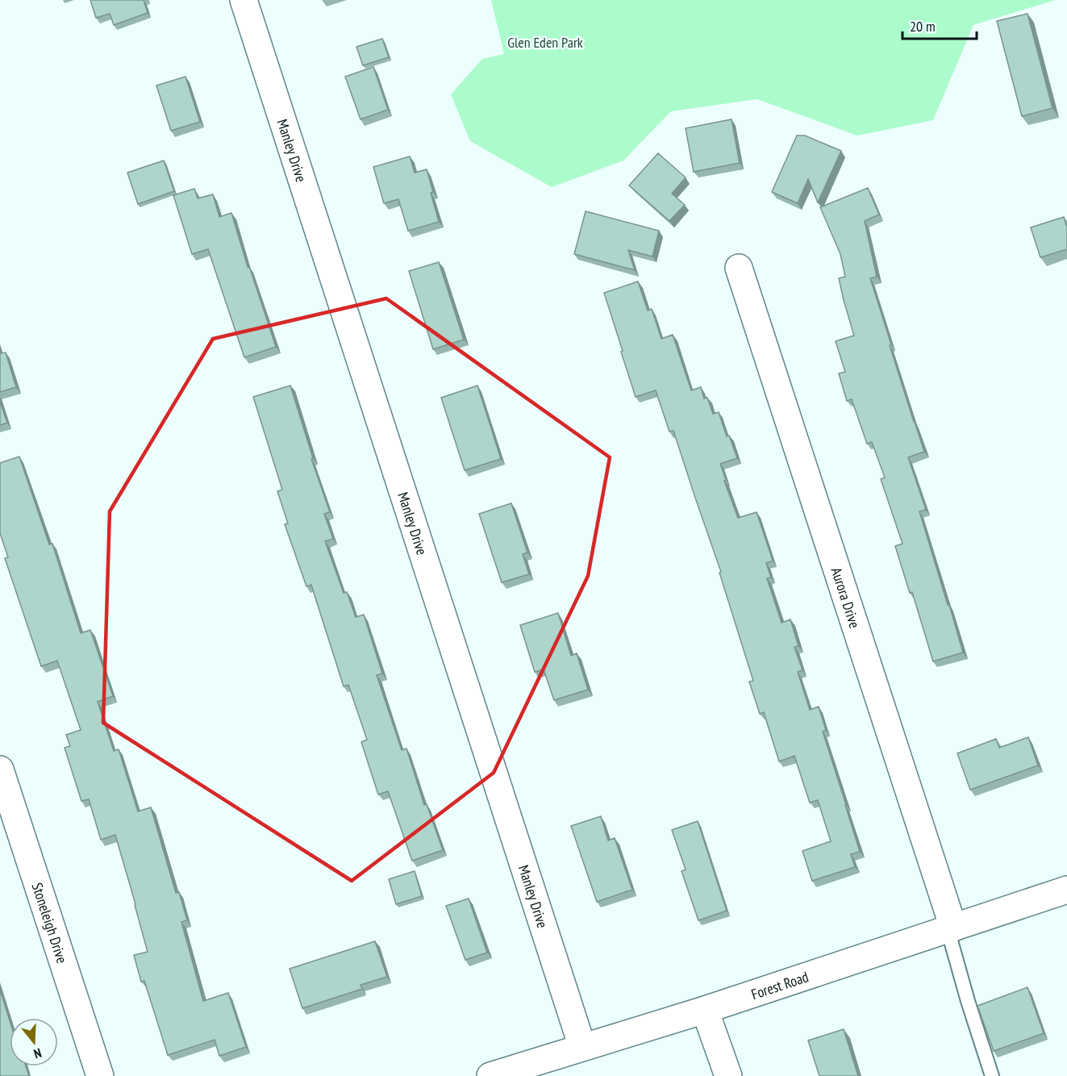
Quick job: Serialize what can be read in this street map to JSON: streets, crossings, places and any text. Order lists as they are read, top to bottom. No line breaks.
{"streets":{"street":["Manley Drive","Aurora Drive","Stoneleigh Drive","Forest Road"]},"crossings":[["Manley Drive","Forest Road"],["Aurora Drive","Forest Road"]],"parks":["Glen Eden Park"],"scale_bar":"20 m","north":"bottom"}
